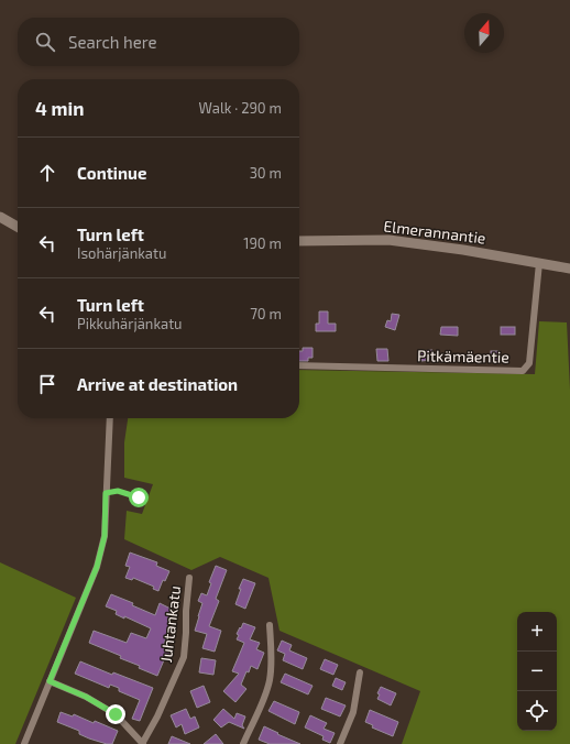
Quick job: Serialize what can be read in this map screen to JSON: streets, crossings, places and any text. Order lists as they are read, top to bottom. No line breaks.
{"streets":{"street":["Elmerannantie","Pitkämäentie","Juhtankatu"]},"crossings":[["Elmerannantie","Pitkämäentie"]],"north":"top","page":{"search":"Search here","heading":["4 min","Walk · 290 m"],"list":[["Continue","30 m"],["Turn left","Isohärjänkatu","190 m"],["Turn left","Pikkuhärjänkatu","70 m"],"Arrive at destination"],"map_buttons":["+","−"]}}
